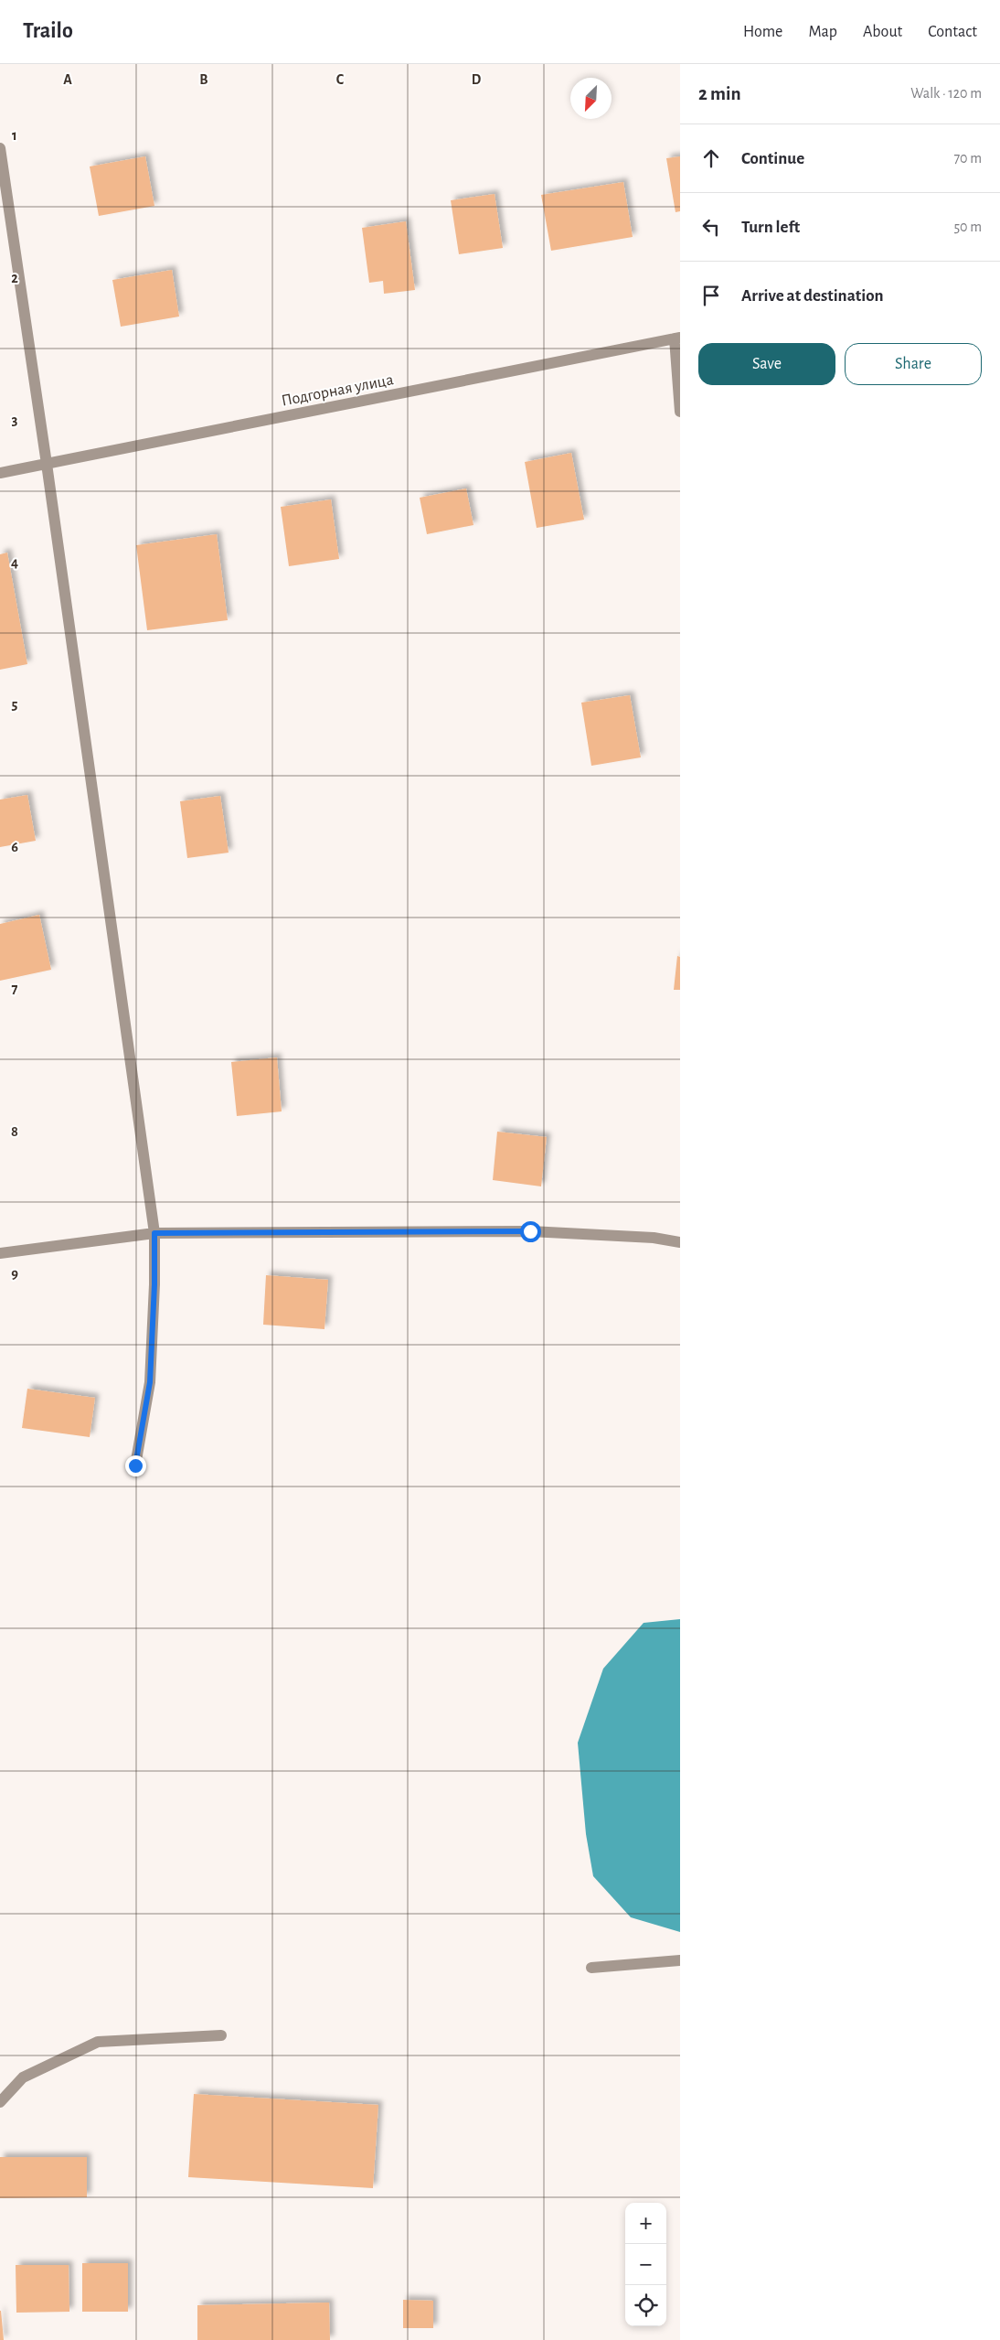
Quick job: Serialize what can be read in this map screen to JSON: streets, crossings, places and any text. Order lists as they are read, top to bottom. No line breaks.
{"streets":{"street":["Подгорная улица"]},"north":"bottom left","page":{"header":"Trailo","nav":["Home","Map","About","Contact"],"heading":["2 min","Walk · 120 m"],"list":[["Continue","70 m"],["Turn left","50 m"],"Arrive at destination"],"buttons":["Save","Share"],"map_buttons":["+","−"]},"grid":{"columns":["A","B","C","D"],"rows":["1","2","3","4","5","6","7","8","9"]}}
